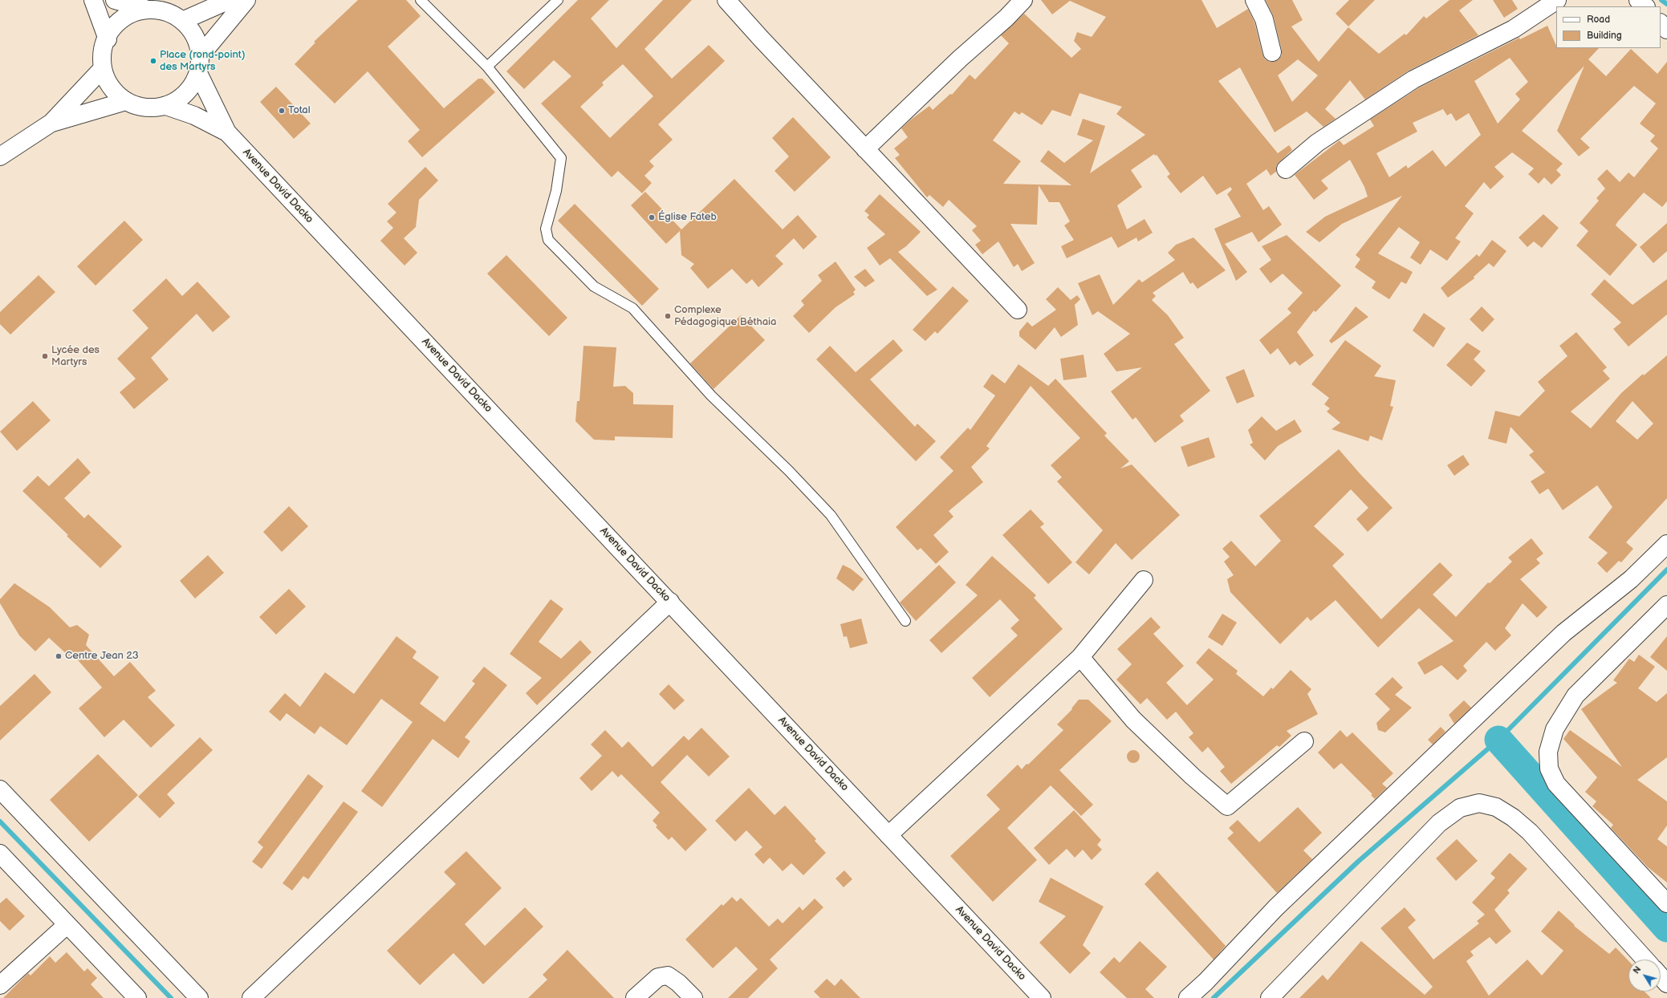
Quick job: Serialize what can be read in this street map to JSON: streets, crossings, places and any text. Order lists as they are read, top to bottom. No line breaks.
{"streets":{"street":["Avenue David Dacko"]},"places":["Place (rond-point) des Martyrs","Total","Église Fateb","Complexe Pédagogique Béthaia","Lycée des Martyrs","Centre Jean 23"],"legend":["Road","Building"],"north":"top left"}
